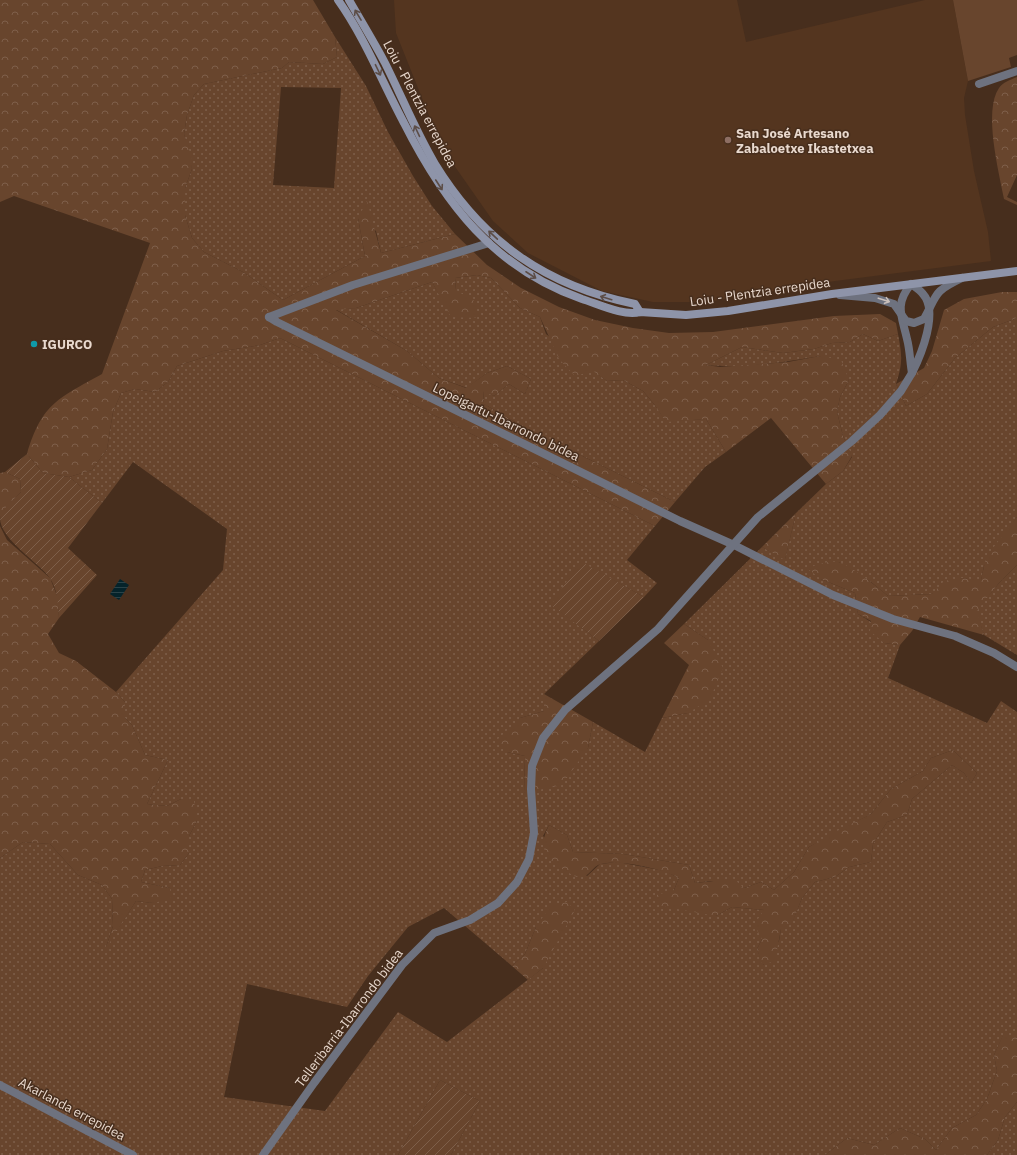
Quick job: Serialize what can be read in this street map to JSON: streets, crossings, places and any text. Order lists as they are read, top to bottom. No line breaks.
{"streets":{"main road":["Loiu - Plentzia errepidea"],"street":["Lopeigartu-Ibarrondo bidea","Telleribarria-Ibarrondo bidea","Akarlanda errepidea"]},"crossings":[["Loiu - Plentzia errepidea","Telleribarria-Ibarrondo bidea"],["Lopeigartu-Ibarrondo bidea","Telleribarria-Ibarrondo bidea"]],"places":["San José Artesano Zabaloetxe Ikastetxea","IGURCO"]}
